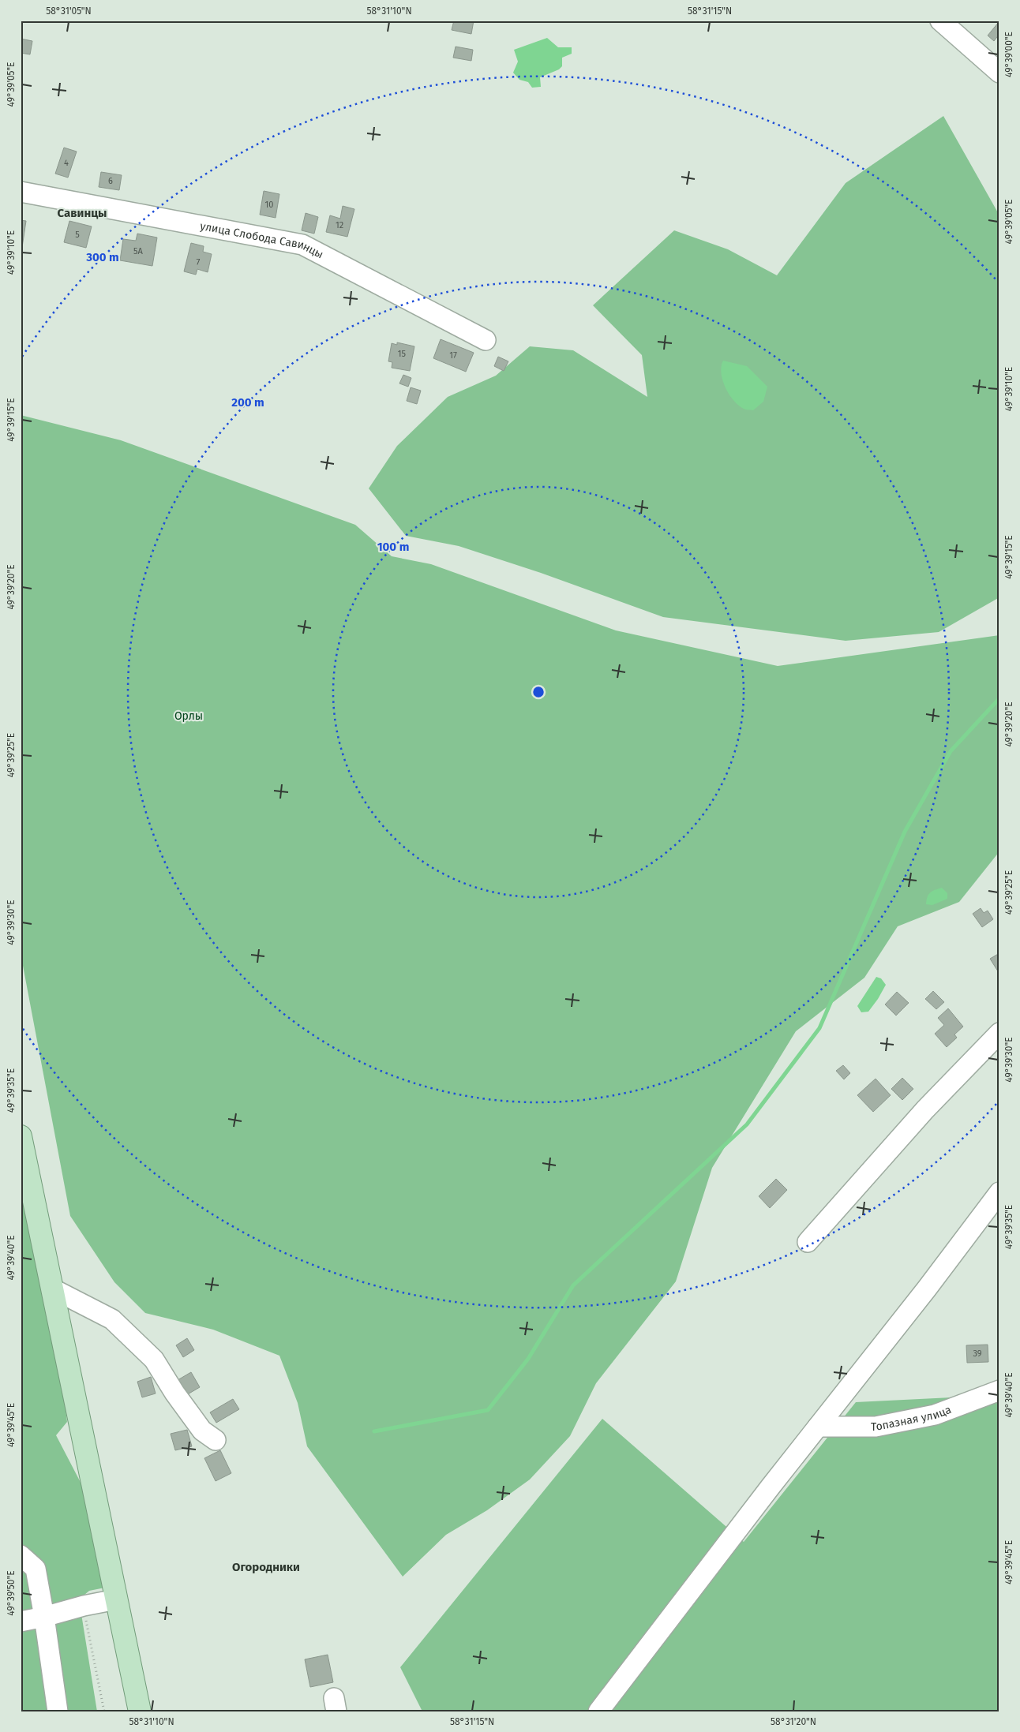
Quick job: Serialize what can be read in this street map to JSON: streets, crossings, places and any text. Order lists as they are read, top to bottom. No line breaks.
{"streets":{"street":["улица Слобода Савинцы","Топазная улица"]},"districts":["Савинцы","Огородники"],"parks":["Орлы"],"house_numbers":["4","6","10","12","5","5А","7","15","17","39"],"coordinates":["58°31'05\"N","58°31'10\"N","58°31'15\"N","49°39'00\"E","49°39'05\"E","49°39'10\"E","49°39'15\"E","49°39'20\"E","49°39'25\"E","49°39'30\"E","49°39'35\"E","49°39'40\"E","49°39'45\"E","49°39'50\"E","58°31'20\"N"],"rings":["300 m","200 m","100 m"]}
